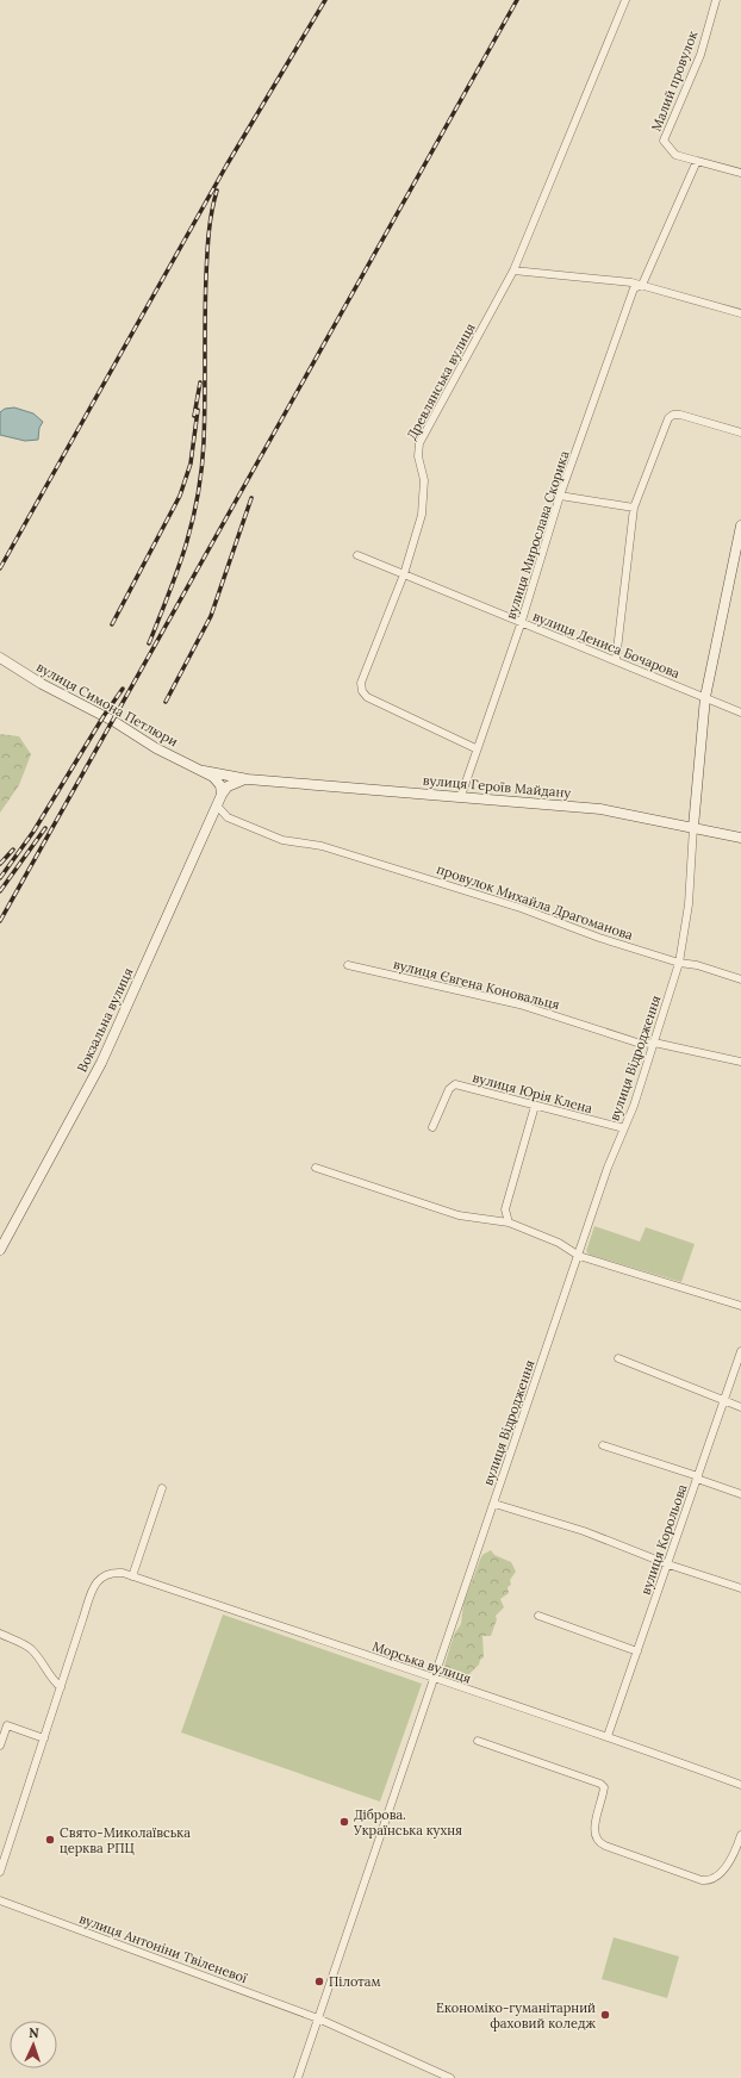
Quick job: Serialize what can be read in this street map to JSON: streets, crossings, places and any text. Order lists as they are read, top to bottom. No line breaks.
{"streets":{"street":["Малий провулок","Древлянська вулиця","вулиця Мирослава Скорика","вулиця Дениса Бочарова","вулиця Симона Петлюри","вулиця Героїв Майдану","провулок Михайла Драгоманова","вулиця Євгена Коновальця","Вокзальна вулиця","вулиця Відродження","вулиця Юрія Клена","вулиця Корольова","Морська вулиця","вулиця Антоніни Твіленевої"]},"crossings":[["Древлянська вулиця","вулиця Мирослава Скорика"],["Древлянська вулиця","вулиця Дениса Бочарова"],["вулиця Мирослава Скорика","вулиця Дениса Бочарова"],["вулиця Мирослава Скорика","вулиця Героїв Майдану"],["вулиця Симона Петлюри","вулиця Героїв Майдану"],["вулиця Героїв Майдану","вулиця Відродження"],["провулок Михайла Драгоманова","Вокзальна вулиця"],["провулок Михайла Драгоманова","вулиця Відродження"],["вулиця Євгена Коновальця","вулиця Відродження"],["вулиця Відродження","вулиця Юрія Клена"],["вулиця Відродження","Морська вулиця"],["вулиця Відродження","вулиця Антоніни Твіленевої"],["вулиця Корольова","Морська вулиця"]],"places":["Діброва. Українська кухня","Свято-Миколаївська церква РПЦ","Пілотам","Економіко-гуманітарний фаховий коледж"],"north":"top"}
